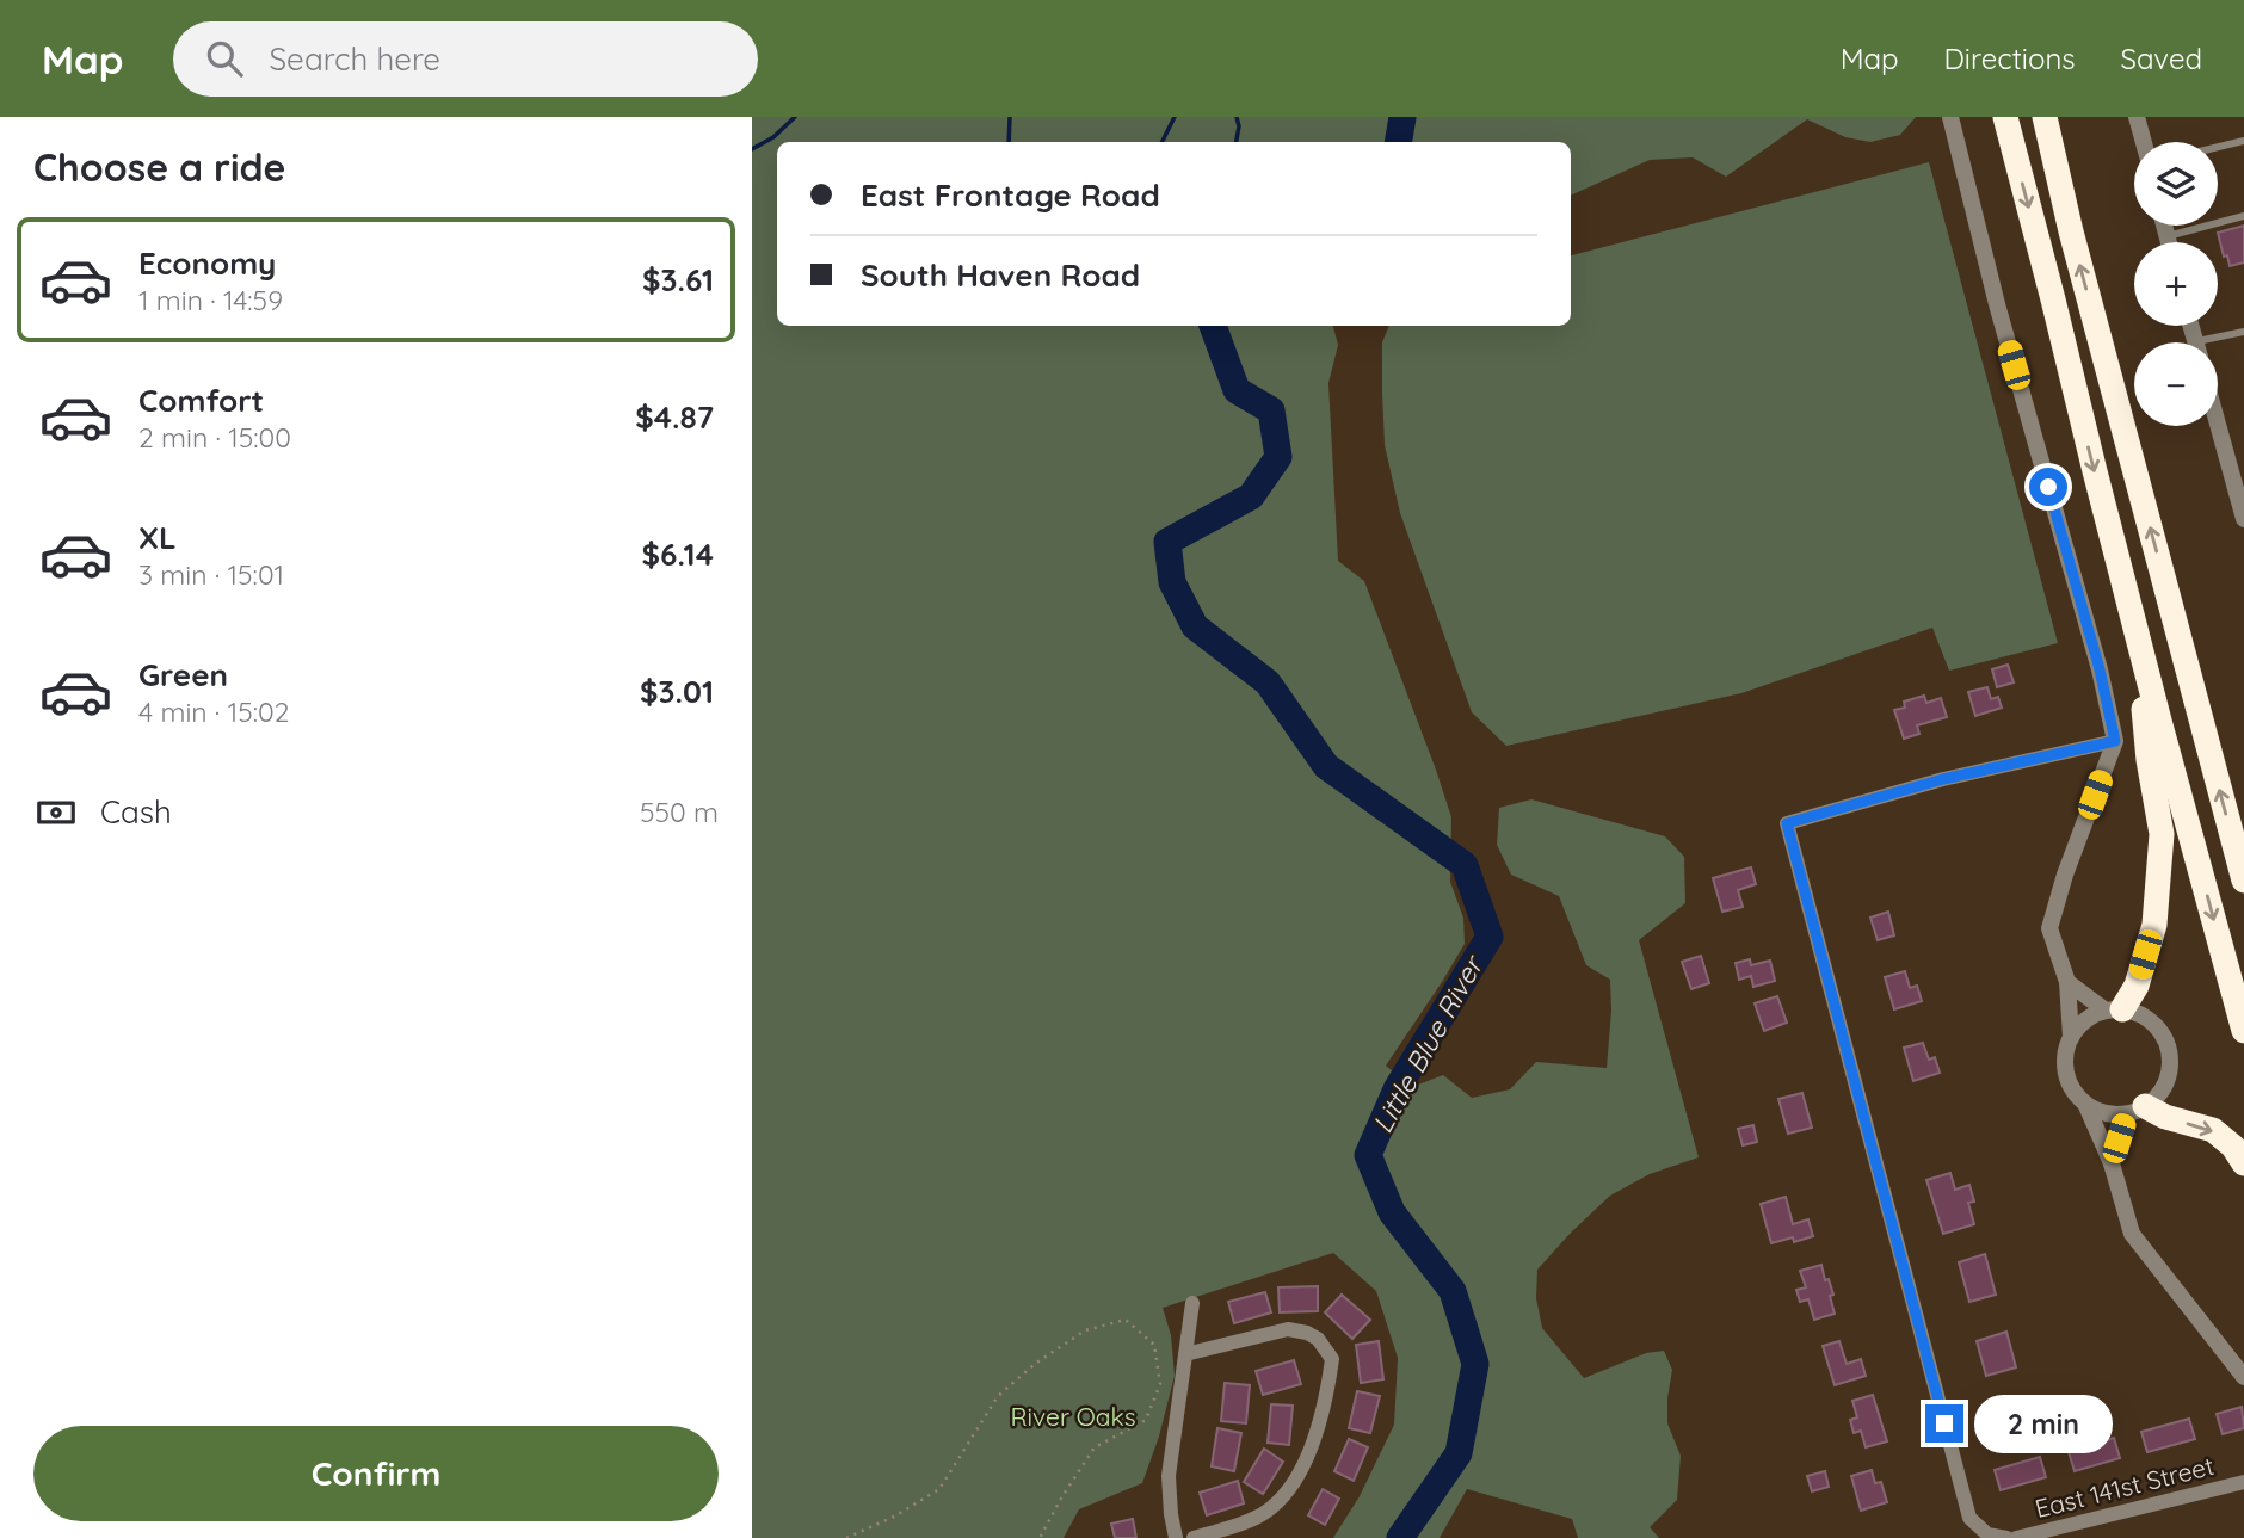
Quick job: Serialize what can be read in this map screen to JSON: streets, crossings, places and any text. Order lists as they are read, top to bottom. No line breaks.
{"streets":{"street":["East 141st Street"]},"water":["Little Blue River"],"parks":["River Oaks"],"page":{"header":"Map","search":"Search here","nav":["Map","Directions","Saved"],"heading":"Choose a ride","map_buttons":["+","−"],"banner":["East Frontage Road","South Haven Road"],"list":[{"name":"Economy","note":"1 min · 14:59","value":"$3.61"},{"name":"Comfort","note":"2 min · 15:00","value":"$4.87"},{"name":"XL","note":"3 min · 15:01","value":"$6.14"},{"name":"Green","note":"4 min · 15:02","value":"$3.01"}],"pay":["Cash","550 m"],"bubble":"2 min","buttons":"Confirm"}}
